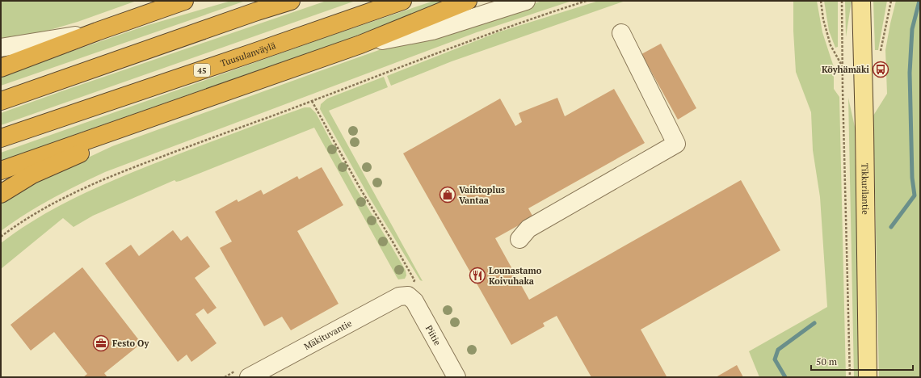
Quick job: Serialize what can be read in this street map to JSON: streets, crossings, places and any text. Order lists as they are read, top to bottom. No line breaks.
{"streets":{"highway":["Tuusulanväylä","45"],"main road":["Tikkurilantie"],"street":["Mäkituvantie","Piitie"]},"crossings":[["Mäkituvantie","Piitie"]],"places":{"bus stop":["Köyhämäki"],"shop":["Vaihtoplus Vantaa"],"restaurant":["Lounastamo Koivuhaka"],"office":["Festo Oy"]},"scale_bar":"50 m"}
